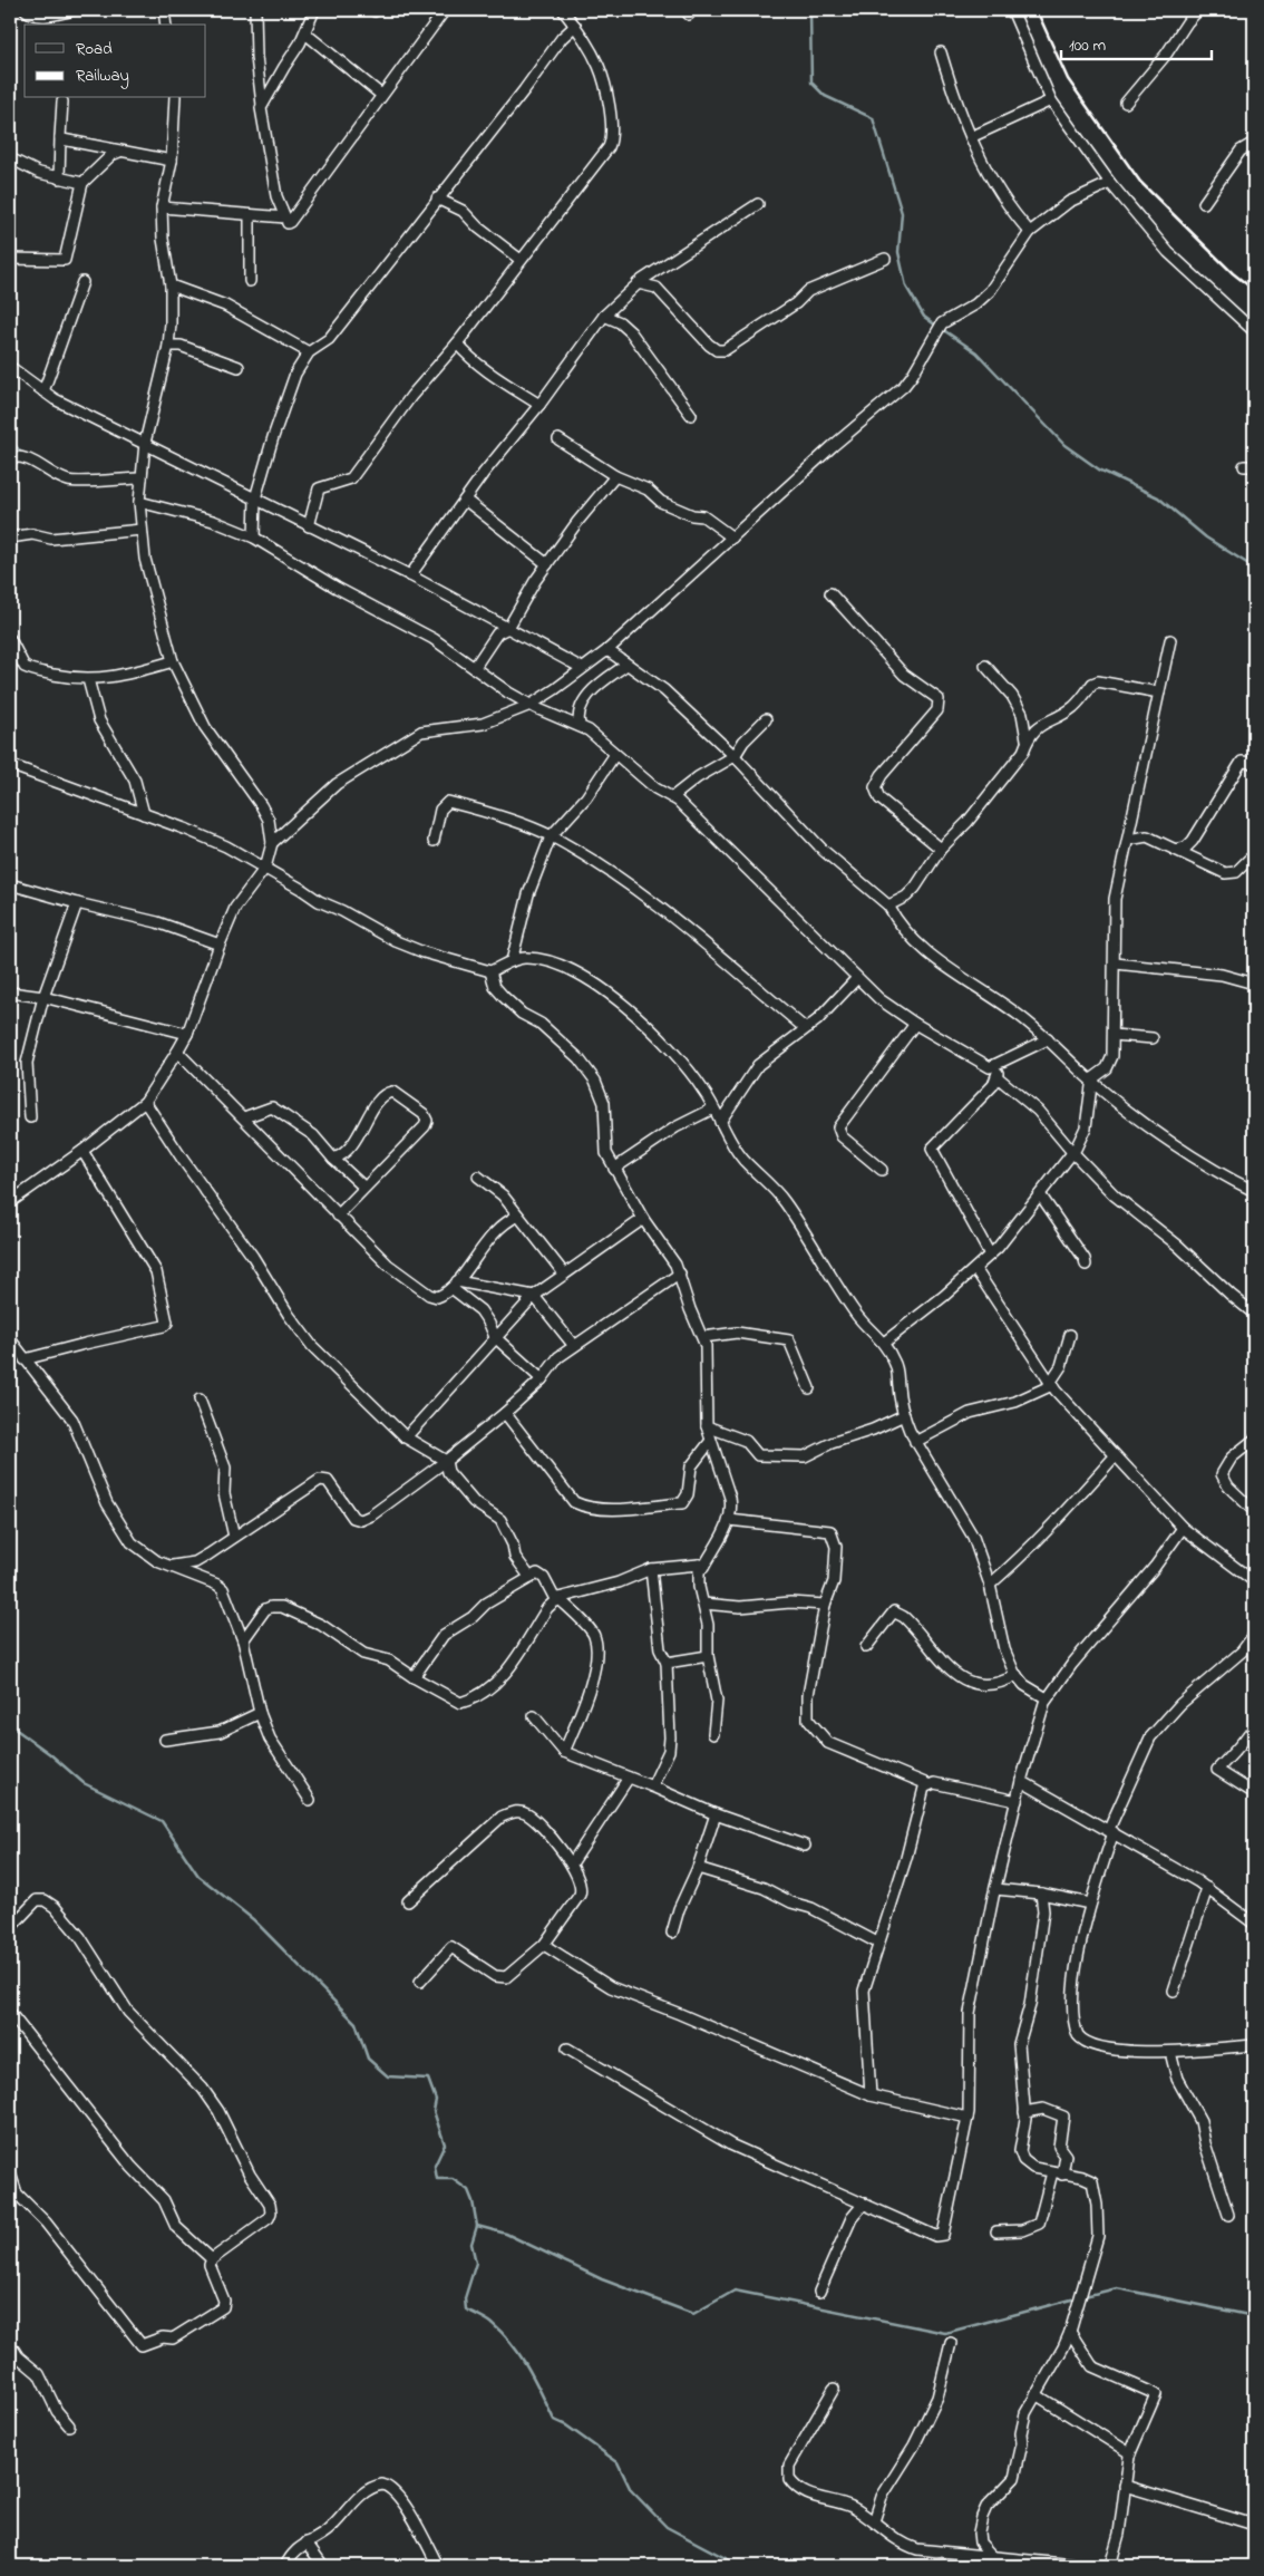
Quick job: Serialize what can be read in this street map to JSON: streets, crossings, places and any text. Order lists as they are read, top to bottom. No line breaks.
{"legend":["Road","Railway"],"scale_bar":"100 m"}
